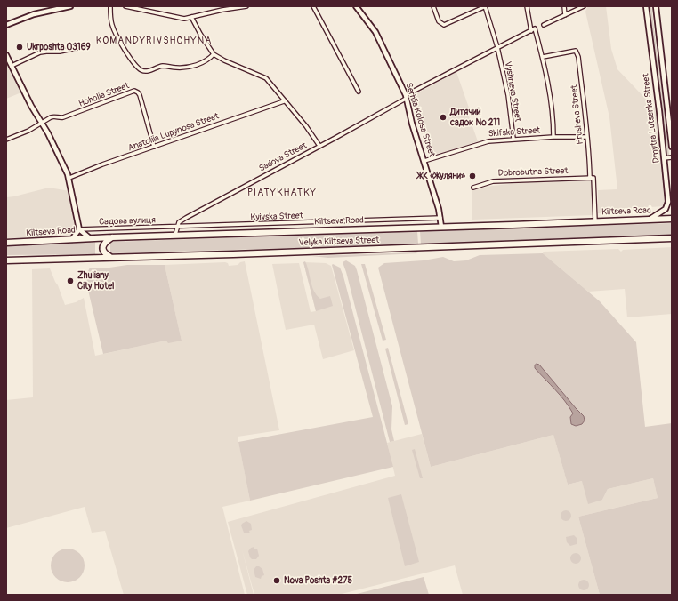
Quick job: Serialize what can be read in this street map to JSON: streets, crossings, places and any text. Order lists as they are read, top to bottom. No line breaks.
{"streets":{"highway":["Kiltseva Road","Velyka Kiltseva Street"],"street":["Vyshneva Street","Hoholia Street","Hrusheva Street","Dmytra Lutsenka Street","Serhiia Kolosa Street","Anatoliia Lupynosa Street","Skifska Street","Sadova Street","Dobrobutna Street","Kyivska Street","Садова вулиця"]},"crossings":[["Vyshneva Street","Skifska Street"],["Vyshneva Street","Sadova Street"],["Hoholia Street","Anatoliia Lupynosa Street"],["Hrusheva Street","Skifska Street"],["Hrusheva Street","Sadova Street"],["Hrusheva Street","Dobrobutna Street"],["Hrusheva Street","Kiltseva Road"],["Dmytra Lutsenka Street","Kiltseva Road"],["Serhiia Kolosa Street","Skifska Street"],["Serhiia Kolosa Street","Sadova Street"],["Serhiia Kolosa Street","Kiltseva Road"],["Serhiia Kolosa Street","Kyivska Street"],["Sadova Street","Kyivska Street"],["Sadova Street","Садова вулиця"],["Kyivska Street","Садова вулиця"]],"districts":["KOMANDYRIVSHCHYNA","PIATYKHATKY"],"places":["Ukrposhta 03169","Дитячий садок № 211","ЖК «Жуляни»","Zhuliany City Hotel","Nova Poshta #275"]}
